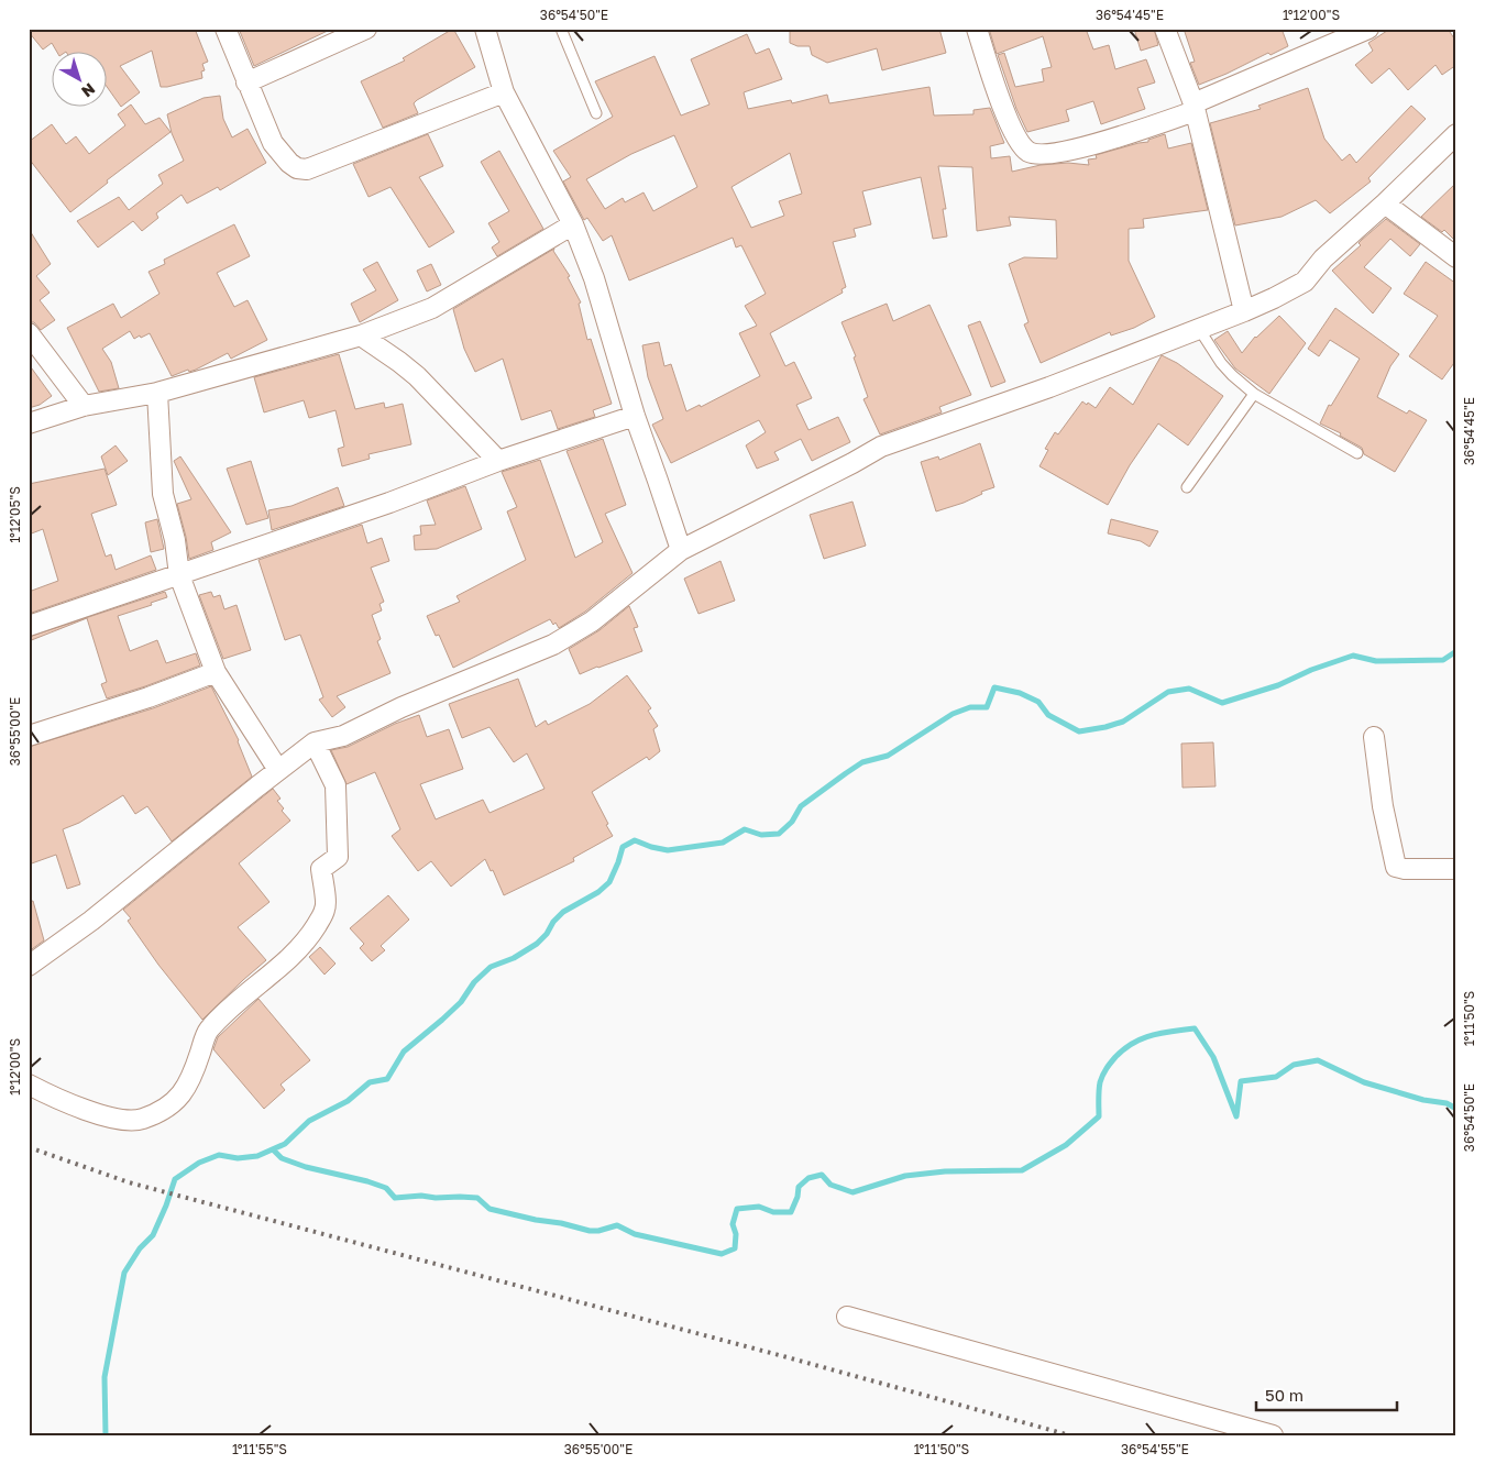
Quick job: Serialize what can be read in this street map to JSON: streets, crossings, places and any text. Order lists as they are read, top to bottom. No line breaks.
{"scale_bar":"50 m","north":"bottom right","coordinates":["36°54'50\"E","36°54'45\"E","1°12'00\"S","1°12'05\"S","36°55'00\"E","1°11'50\"S","1°11'55\"S","36°54'55\"E"]}
